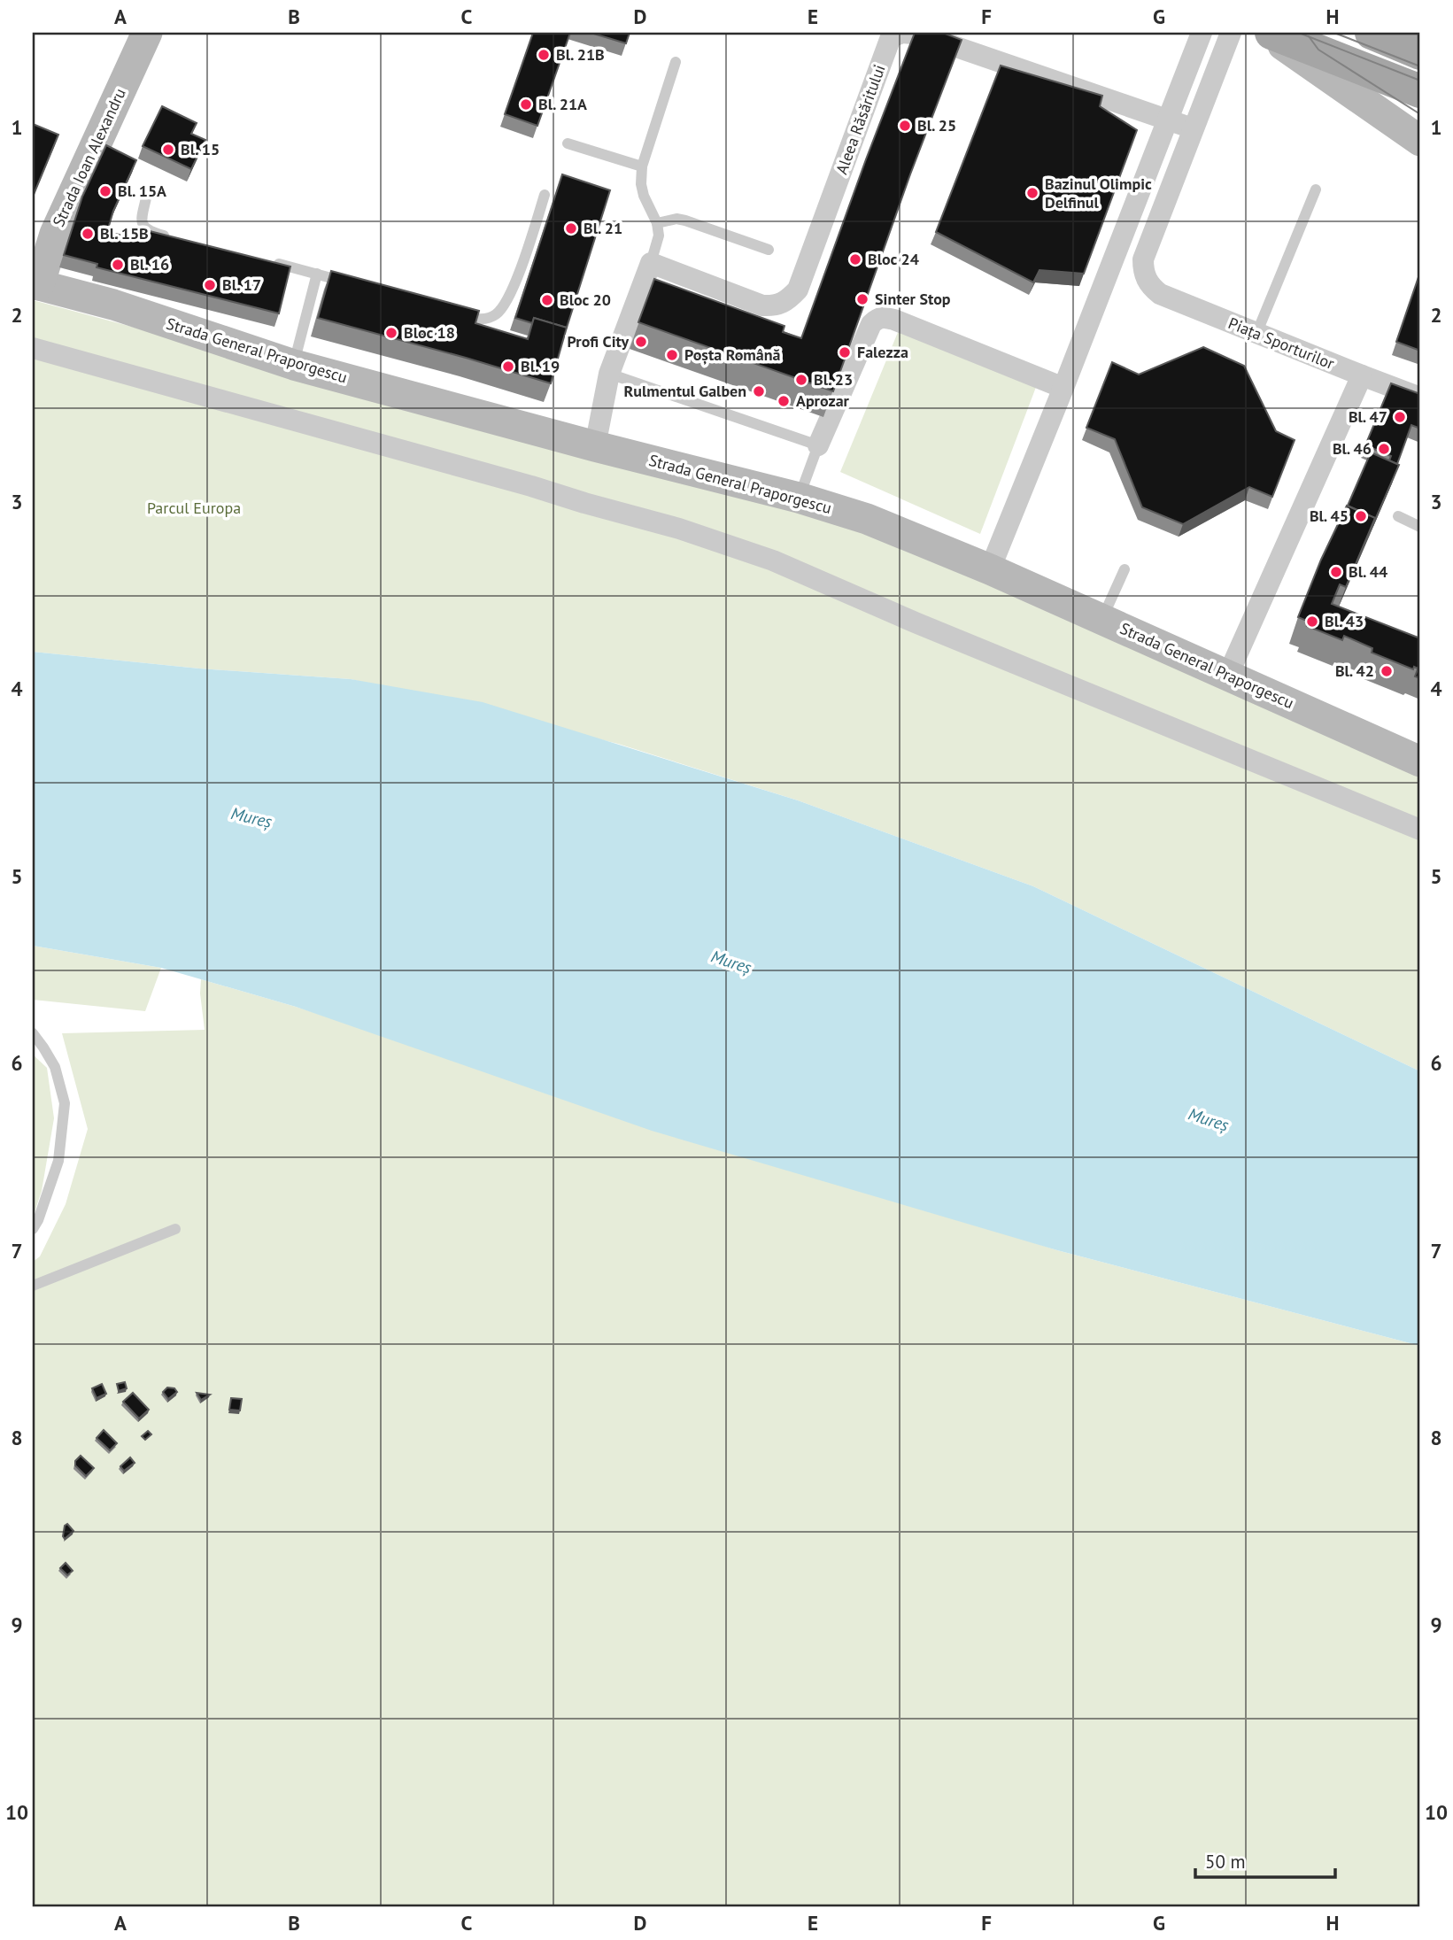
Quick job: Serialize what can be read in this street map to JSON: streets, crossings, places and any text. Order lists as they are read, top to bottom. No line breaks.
{"streets":{"street":["Aleea Răsăritului","Strada Ioan Alexandru","Piața Sporturilor","Strada General Praporgescu"]},"crossings":[["Aleea Răsăritului","Piața Sporturilor"],["Strada Ioan Alexandru","Strada General Praporgescu"]],"water":["Mureș"],"parks":["Parcul Europa"],"places":["Bl. 21B","Bl. 21A","Bl. 25","Bl. 15","Bl. 15A","Bazinul Olimpic Delfinul","Bl. 21","Bl. 15B","Bloc 24","Bl. 16","Bl. 17","Sinter Stop","Bloc 20","Bloc 18","Profi City","Falezza","Poșta Română","Bl. 19","Bl. 23","Rulmentul Galben","Aprozar","Bl. 47","Bl. 46","Bl. 45","Bl. 44","Bl. 43","Bl. 42"],"scale_bar":"50 m","grid":{"columns":["A","B","C","D","E","F","G","H"],"rows":["1","2","3","4","5","6","7","8","9","10"]}}
